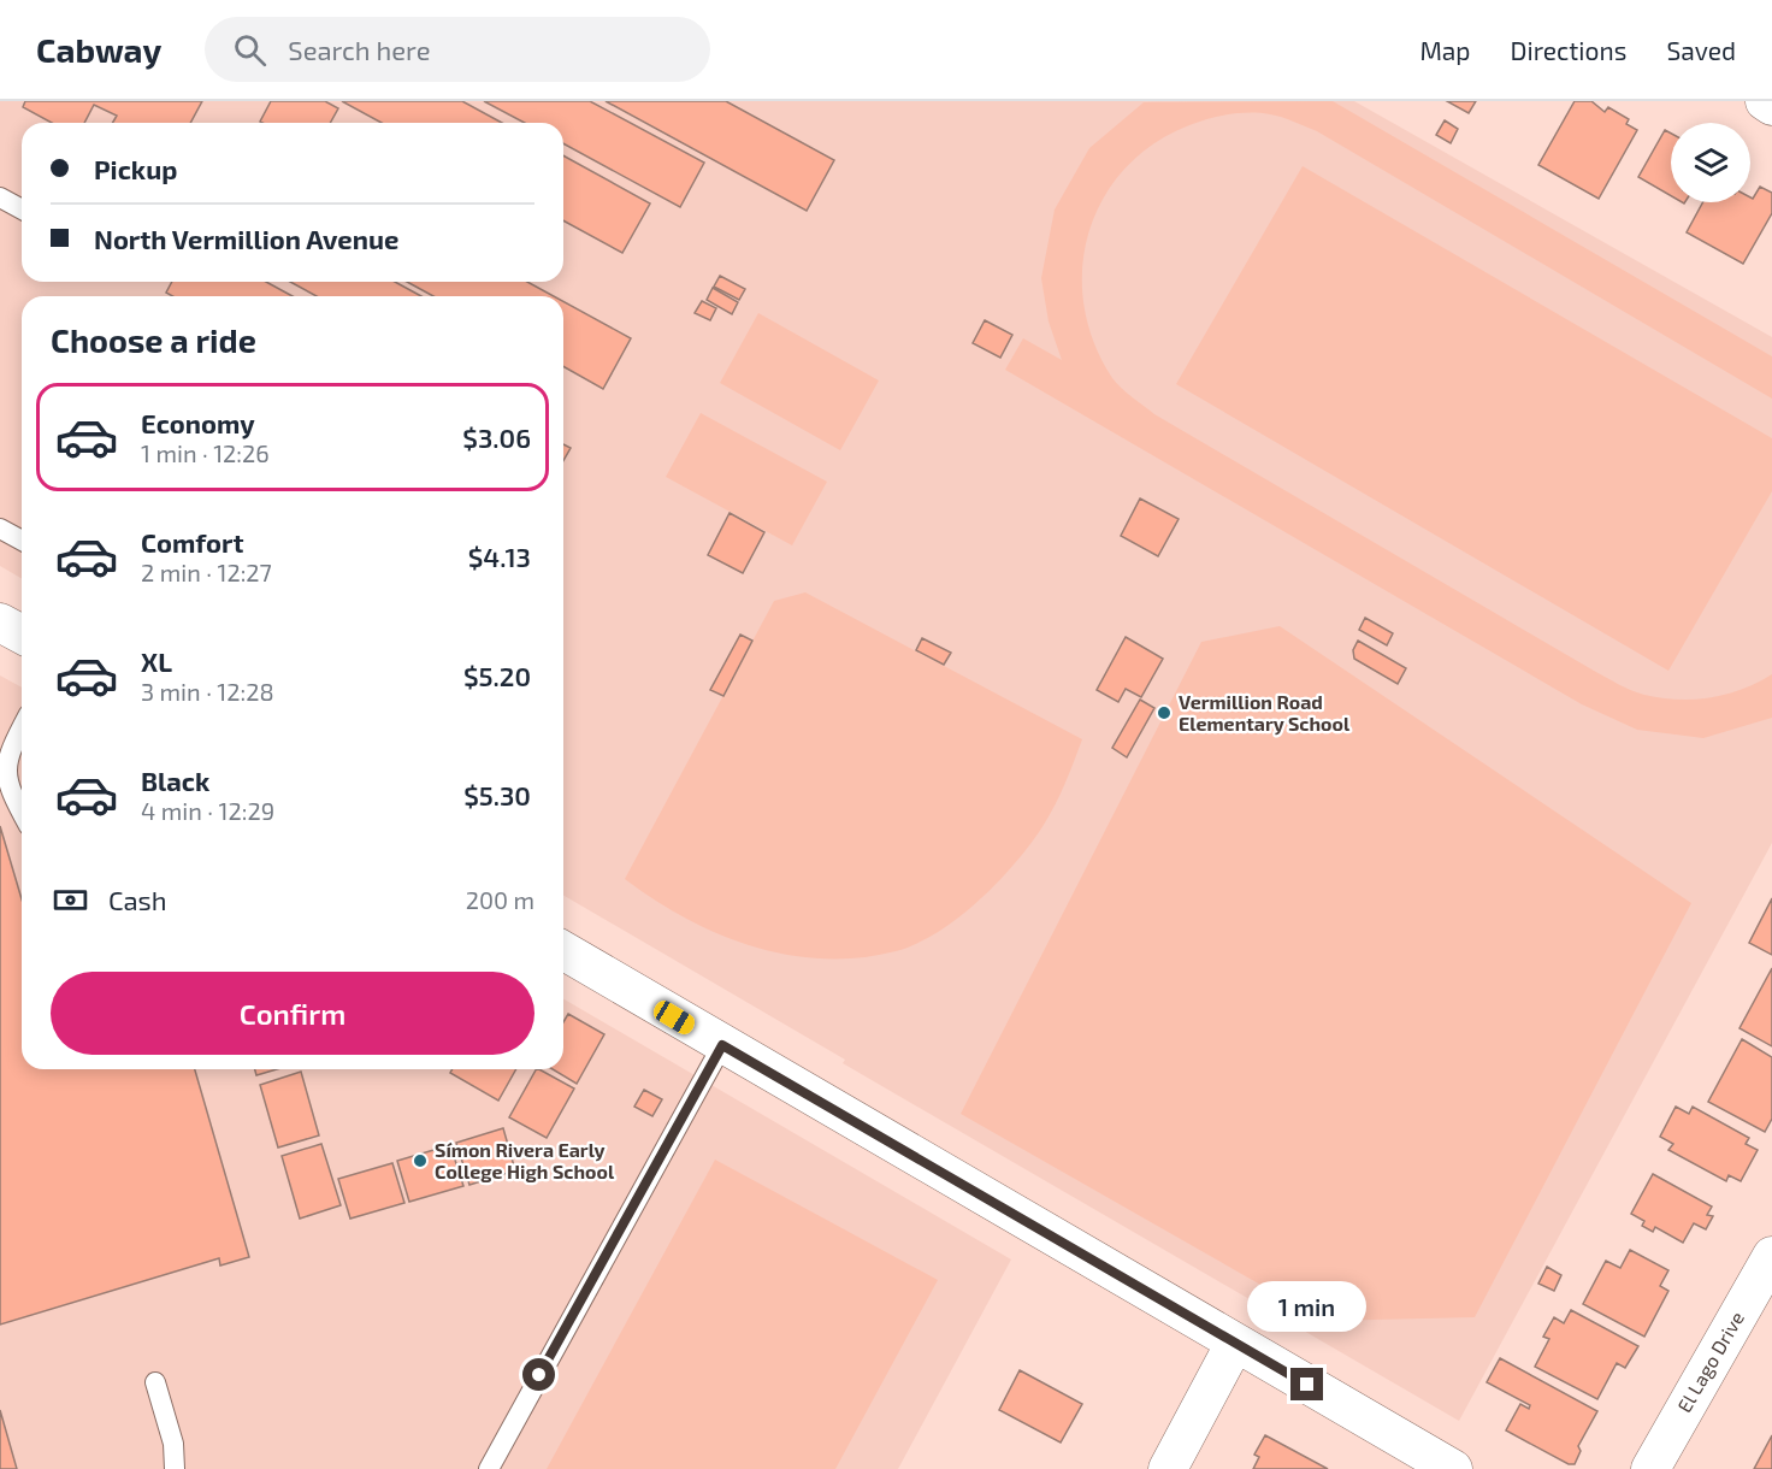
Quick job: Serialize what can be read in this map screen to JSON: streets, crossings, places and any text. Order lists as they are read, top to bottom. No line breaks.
{"streets":{"street":["El Lago Drive"]},"places":["Vermillion Road Elementary School","Símon Rivera Early College High School"],"page":{"header":"Cabway","search":"Search here","nav":["Map","Directions","Saved"],"banner":["Pickup","North Vermillion Avenue"],"heading":"Choose a ride","list":[{"name":"Economy","note":"1 min · 12:26","value":"$3.06"},{"name":"Comfort","note":"2 min · 12:27","value":"$4.13"},{"name":"XL","note":"3 min · 12:28","value":"$5.20"},{"name":"Black","note":"4 min · 12:29","value":"$5.30"}],"pay":["Cash","200 m"],"buttons":"Confirm","bubble":"1 min"}}
